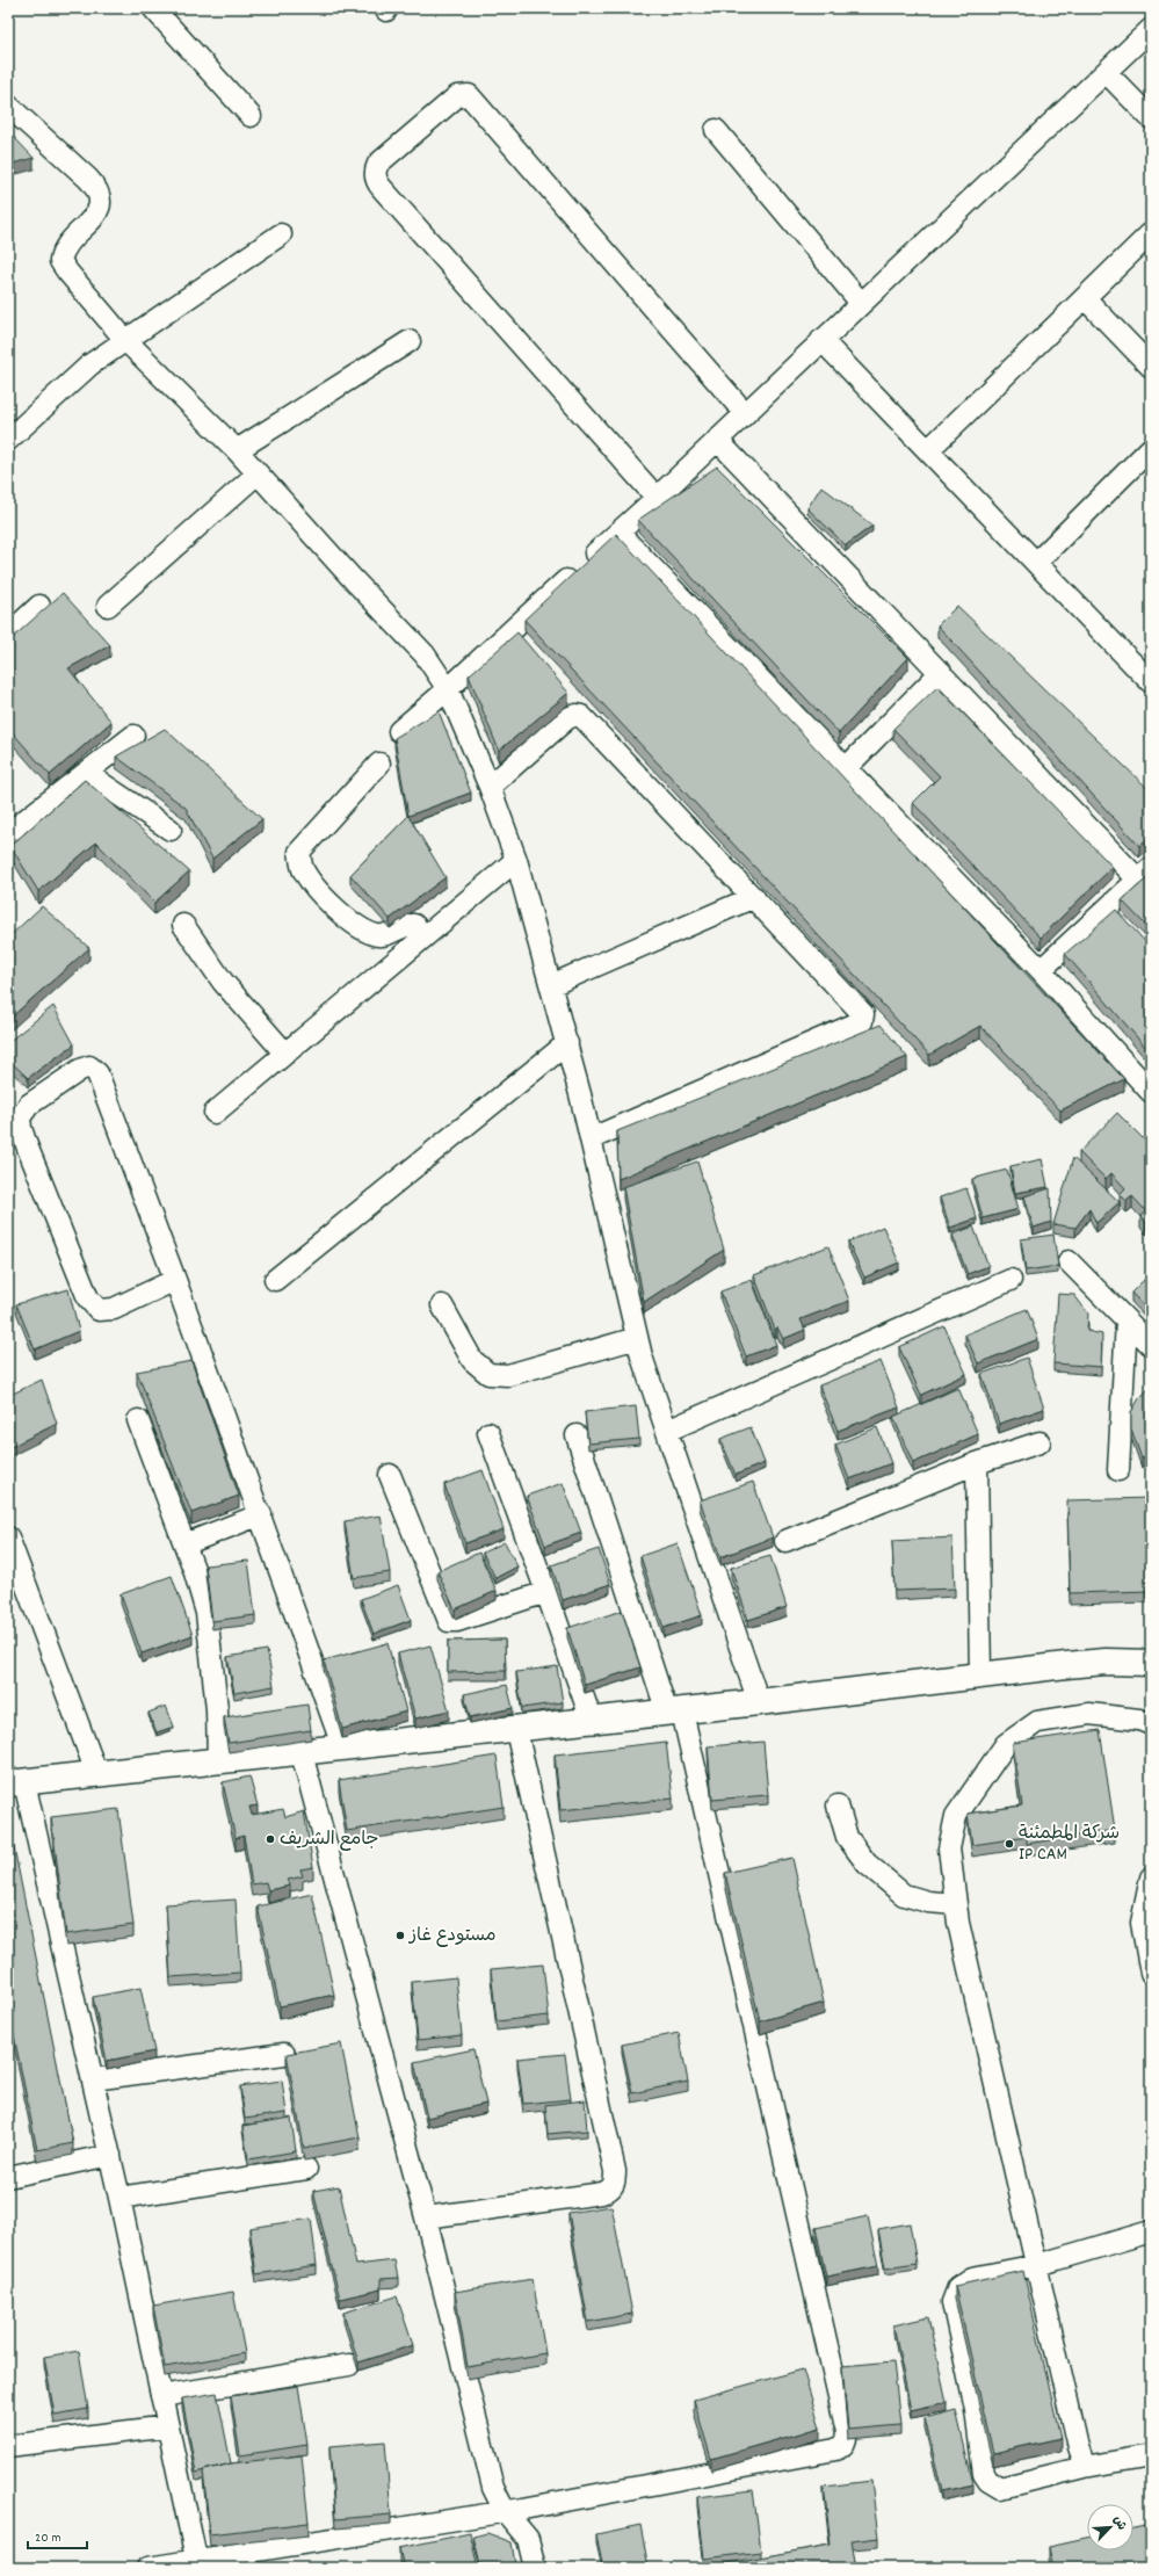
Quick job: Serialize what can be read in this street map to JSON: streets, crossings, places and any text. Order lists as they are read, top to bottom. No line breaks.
{"places":["جامع الشريف","شركة المطمئنة IP CAM","مستودع غاز"],"scale_bar":"20 m","north":"top right"}
